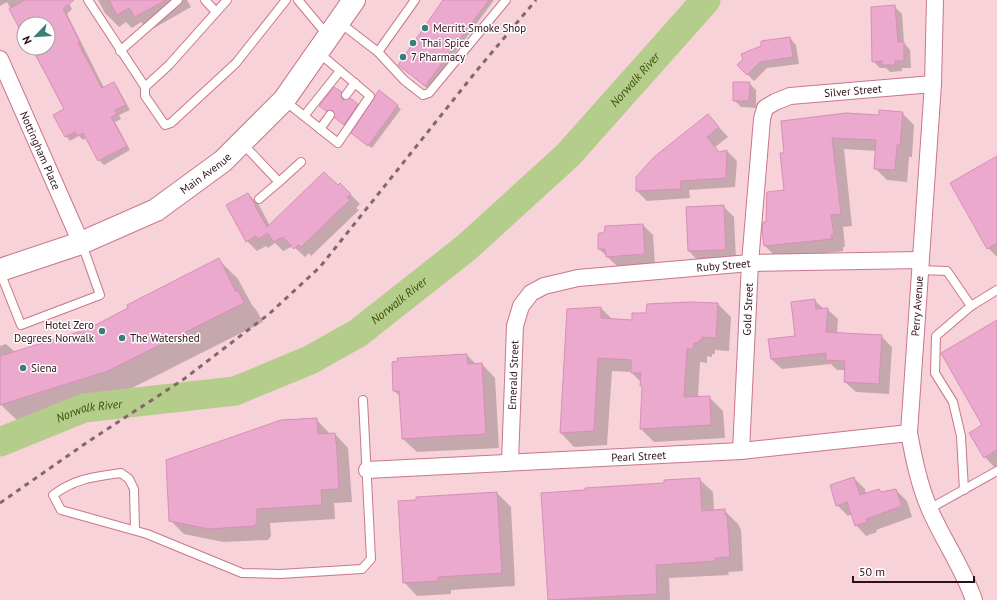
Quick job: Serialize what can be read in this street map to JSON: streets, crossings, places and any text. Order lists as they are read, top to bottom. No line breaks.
{"streets":{"main road":["Main Avenue"],"street":["Silver Street","Nottingham Place","Ruby Street","Perry Avenue","Gold Street","Emerald Street","Pearl Street"]},"crossings":[["Silver Street","Perry Avenue"],["Silver Street","Gold Street"],["Nottingham Place","Main Avenue"],["Ruby Street","Perry Avenue"],["Ruby Street","Gold Street"],["Ruby Street","Emerald Street"],["Perry Avenue","Pearl Street"],["Gold Street","Pearl Street"],["Emerald Street","Pearl Street"]],"water":["Norwalk River"],"places":["Merritt Smoke Shop","Thai Spice","7 Pharmacy","Hotel Zero Degrees Norwalk","The Watershed","Siena"],"scale_bar":"50 m","north":"bottom left"}
